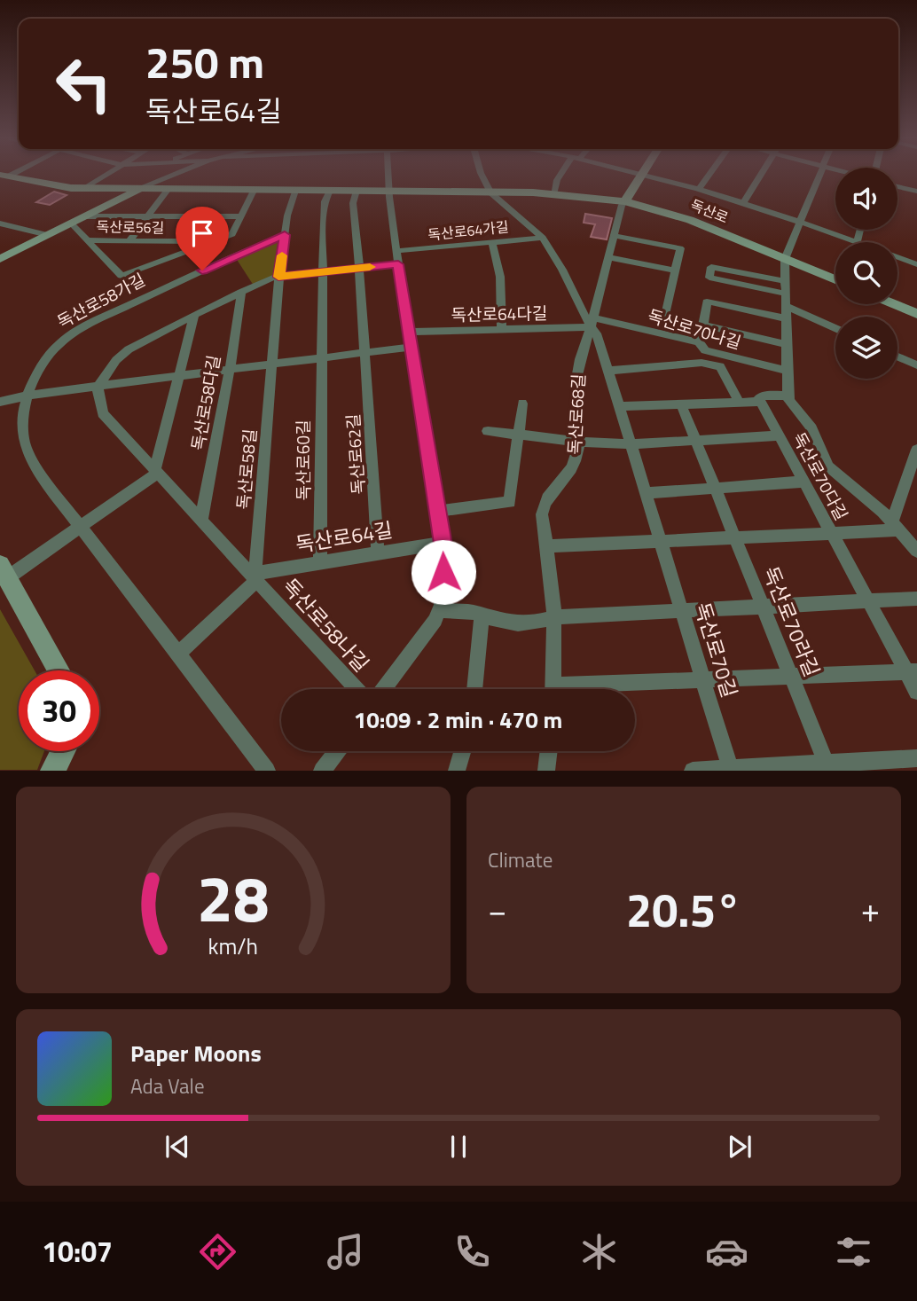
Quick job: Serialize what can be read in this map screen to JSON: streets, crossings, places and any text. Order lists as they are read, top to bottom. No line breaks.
{"streets":{"main road":["독산로"],"street":["독산로56길","독산로64가길","독산로58가길","독산로64다길","독산로70나길","독산로58다길","독산로68길","독산로62길","독산로60길","독산로58길","독산로70다길","독산로64길","독산로70라길","독산로58나길","독산로70길"]},"crossings":[["독산로","독산로56길"],["독산로","독산로62길"],["독산로","독산로60길"],["독산로","독산로58길"],["독산로58가길","독산로58길"],["독산로64다길","독산로70나길"],["독산로64다길","독산로68길"],["독산로64다길","독산로70길"],["독산로70나길","독산로68길"],["독산로70나길","독산로70길"],["독산로58다길","독산로58나길"],["독산로68길","독산로70길"],["독산로62길","독산로64길"],["독산로60길","독산로64길"],["독산로58길","독산로64길"],["독산로58길","독산로58나길"],["독산로64길","독산로58나길"]],"page":{"turn":["250 m","독산로64길"],"limit":"30","trip":"10:09 · 2 min · 470 m","tile":"Climate","heat":["−","20.5°","+"],"song":["Paper Moons","Ada Vale"],"tabs":"10:07","gauge":["28","km/h"]}}
